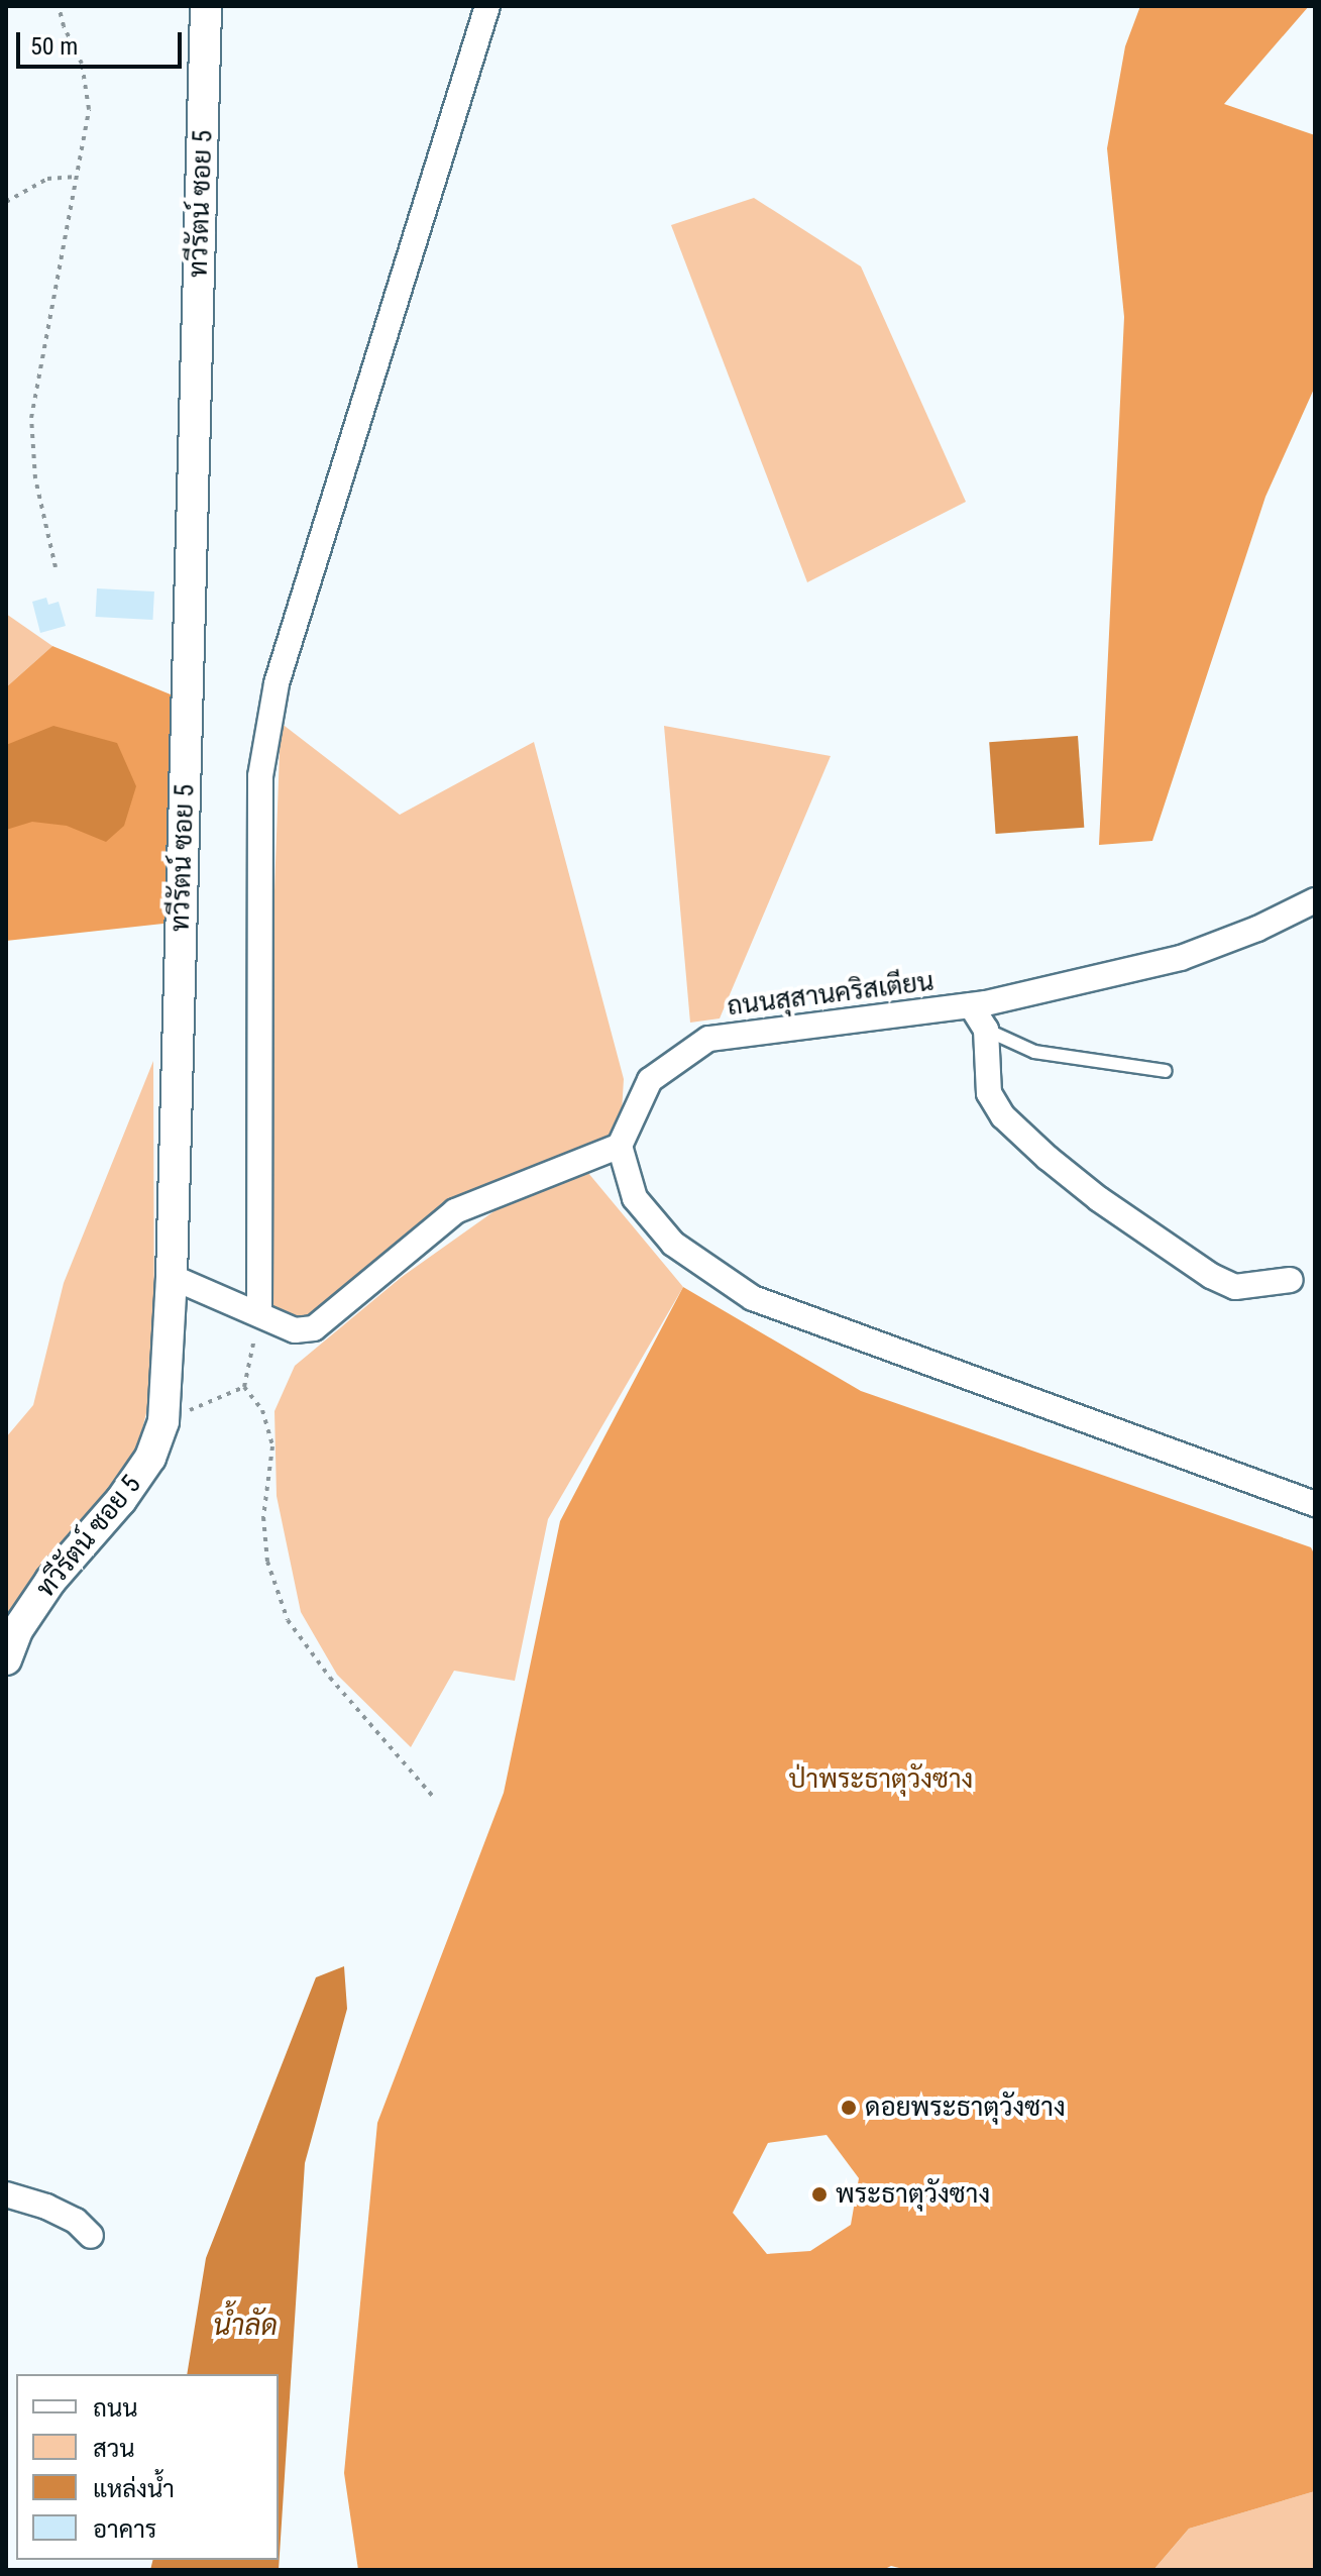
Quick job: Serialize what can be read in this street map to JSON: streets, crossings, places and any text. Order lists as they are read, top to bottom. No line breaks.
{"streets":{"street":["ทวีรัตน์ ซอย 5","ถนนสุสานคริสเตียน"]},"water":["น้ำลัด"],"parks":["ป่าพระธาตุวังซาง"],"places":["ดอยพระธาตุวังซาง","พระธาตุวังซาง"],"legend":["ถนน","สวน","แหล่งน้ำ","อาคาร"],"scale_bar":"50 m"}
